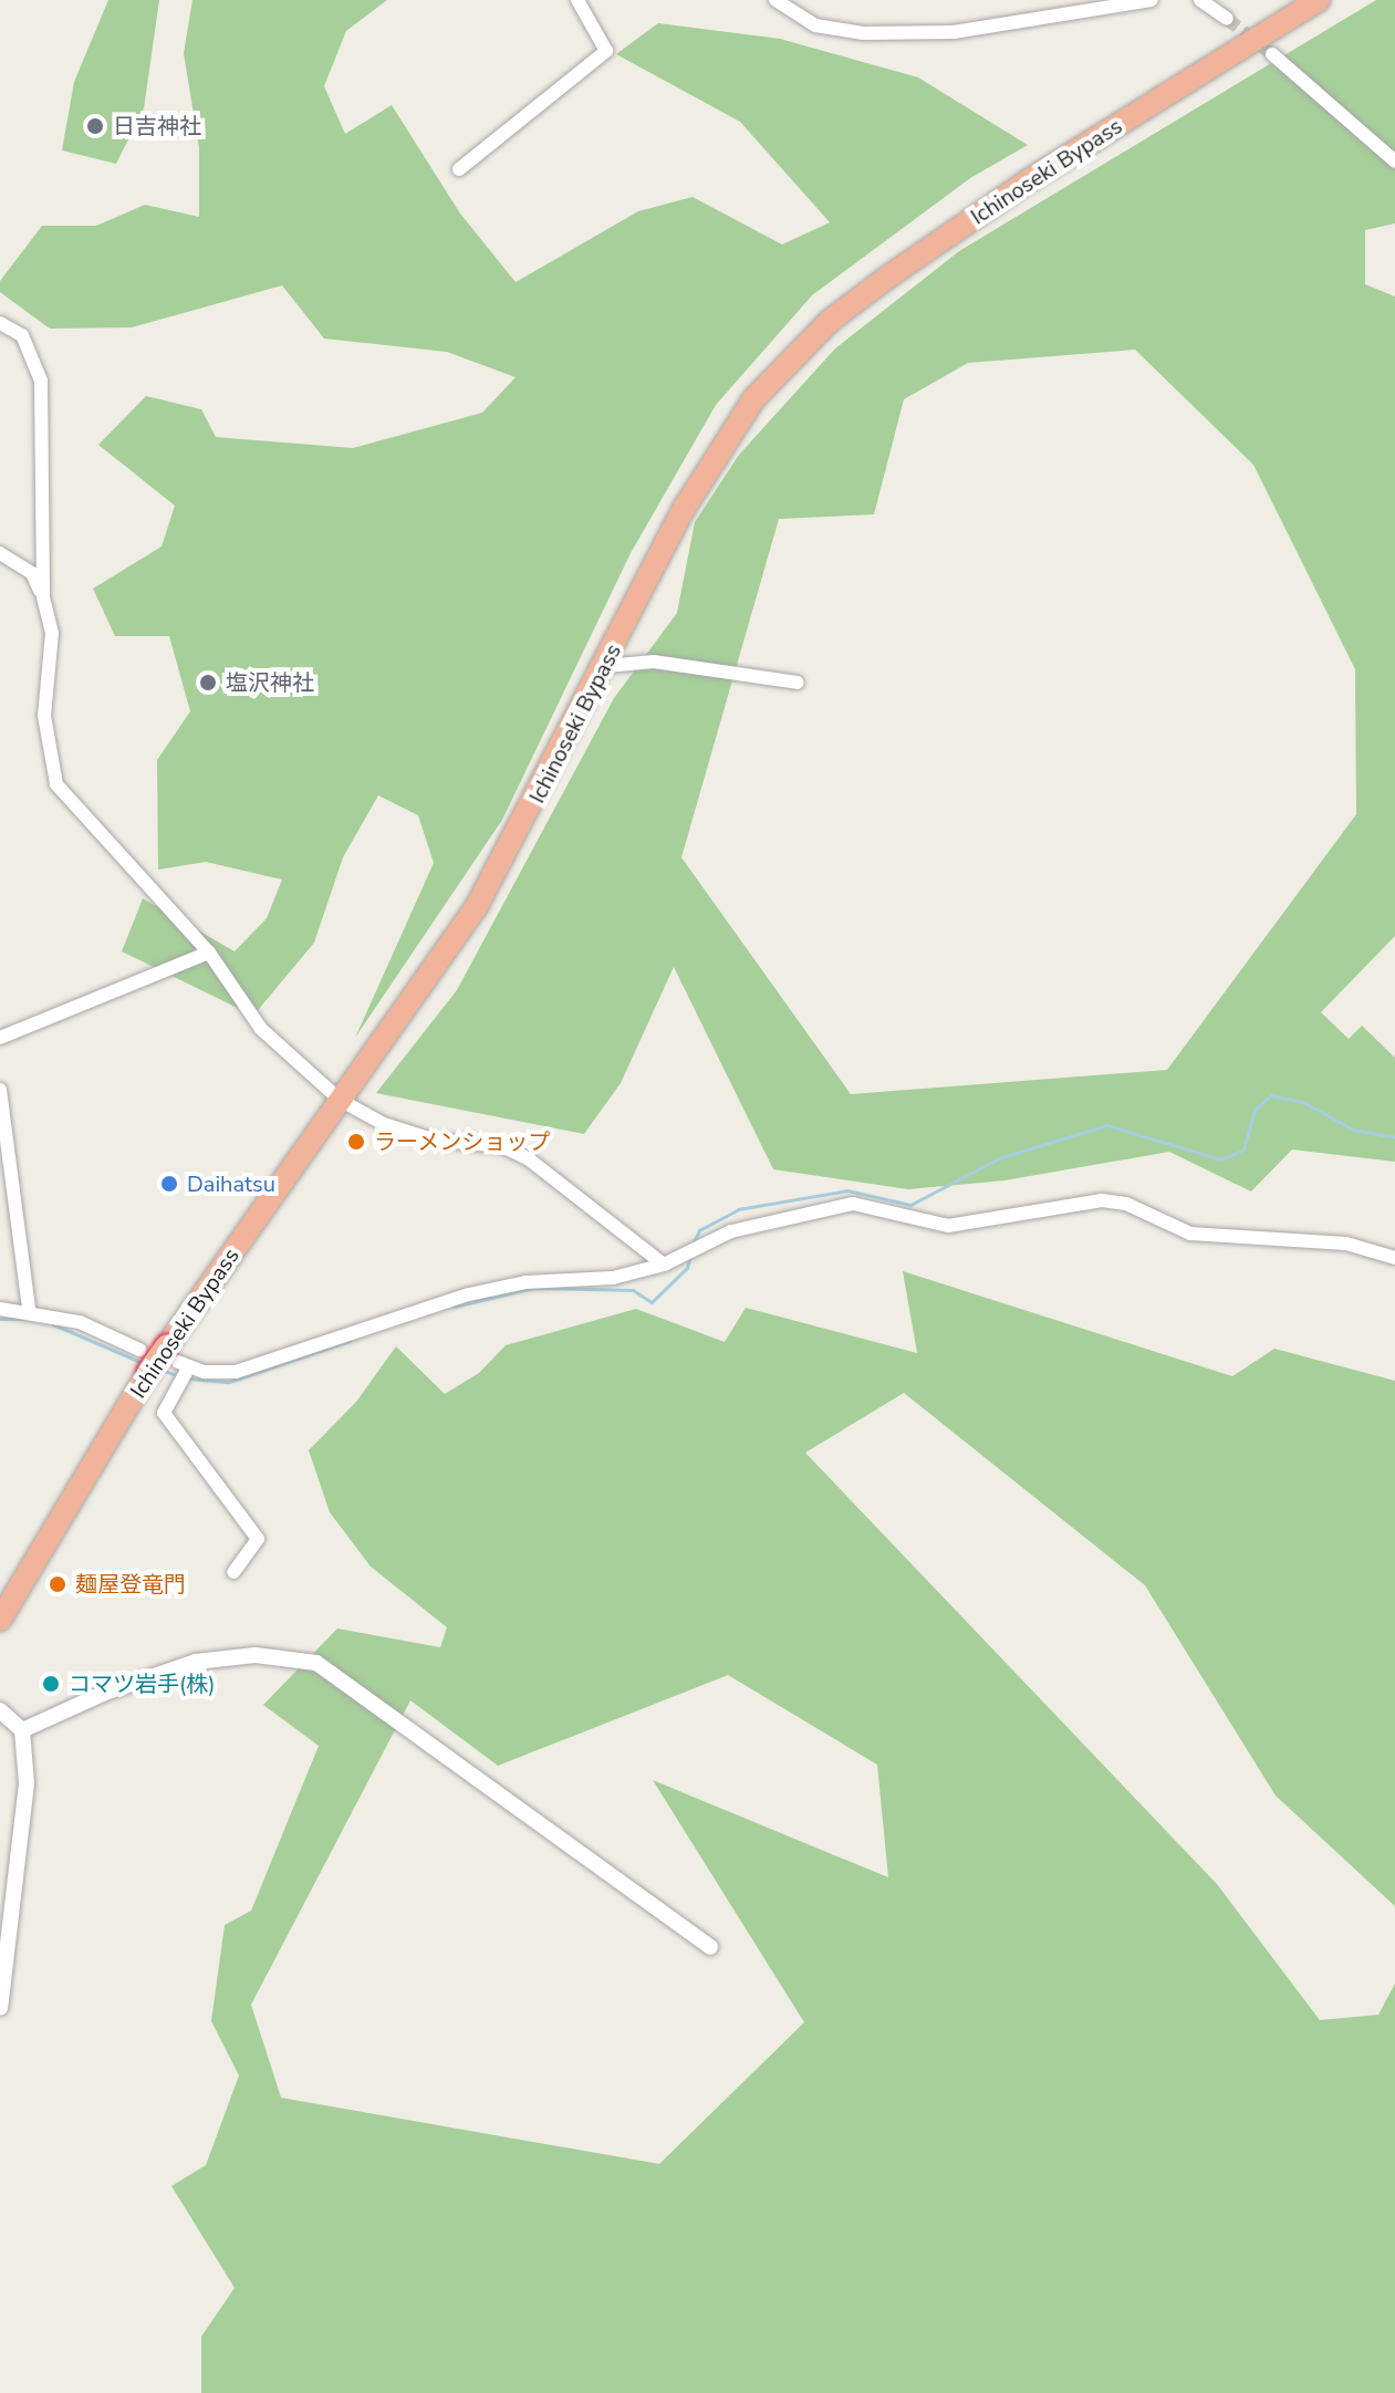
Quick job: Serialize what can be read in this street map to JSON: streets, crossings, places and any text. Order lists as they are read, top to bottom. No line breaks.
{"streets":{"highway":["Ichinoseki Bypass"]},"places":["日吉神社","塩沢神社","ラーメンショップ","Daihatsu","麺屋登竜門","コマツ岩手(株)"]}
